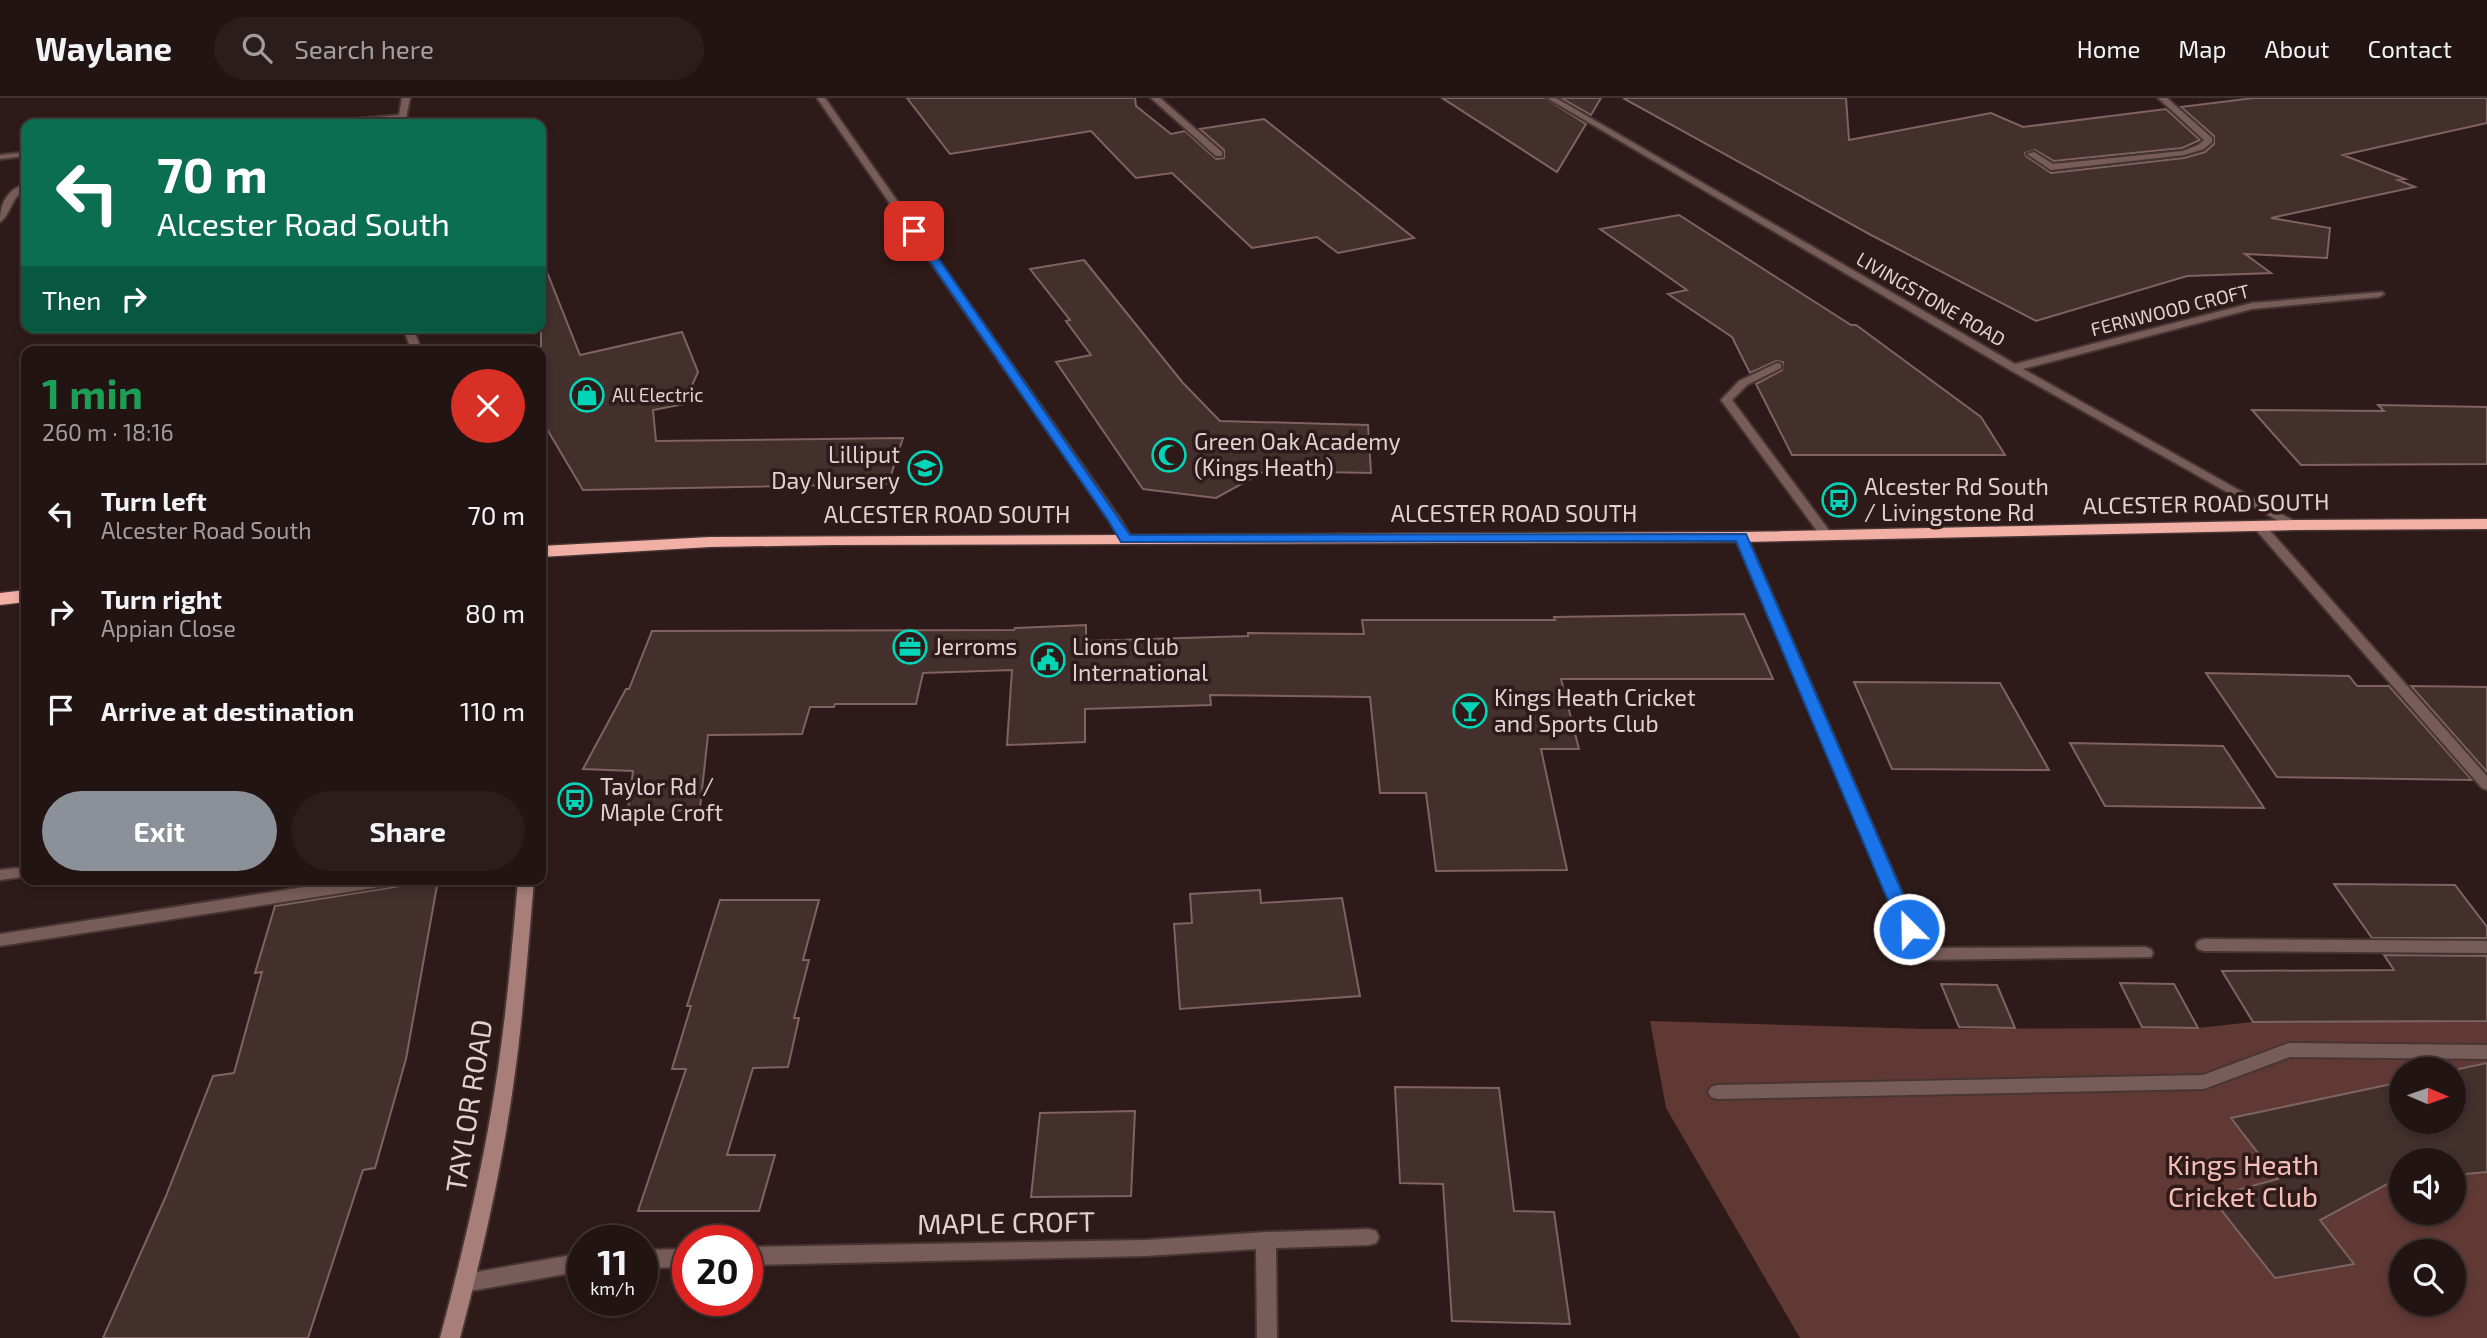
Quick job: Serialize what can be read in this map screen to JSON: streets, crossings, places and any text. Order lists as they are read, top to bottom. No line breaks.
{"streets":{"highway":["ALCESTER ROAD SOUTH"],"street":["LIVINGSTONE ROAD","FERNWOOD CROFT","TAYLOR ROAD","MAPLE CROFT"]},"crossings":[["LIVINGSTONE ROAD","FERNWOOD CROFT"],["LIVINGSTONE ROAD","ALCESTER ROAD SOUTH"]],"parks":["Kings Heath Cricket Club"],"places":{"shop":["All Electric"],"mosque":["Green Oak Academy (Kings Heath)"],"school or university":["Lilliput Day Nursery"],"bus stop":["Alcester Rd South / Livingstone Rd","Taylor Rd / Maple Croft"],"office":["Jerroms"],"public building":["Lions Club International"],"bar":["Kings Heath Cricket and Sports Club"]},"north":"right","page":{"header":"Waylane","search":"Search here","nav":["Home","Map","About","Contact"],"turn":["70 m","Alcester Road South"],"then":"Then","heading":["1 min","260 m · 18:16"],"list":[{"name":"Turn left","note":"Alcester Road South","value":"70 m"},{"name":"Turn right","note":"Appian Close","value":"80 m"},{"name":"Arrive at destination","value":"110 m"}],"buttons":["Exit","Share"],"speed":"11 km/h","limit":"20"}}
